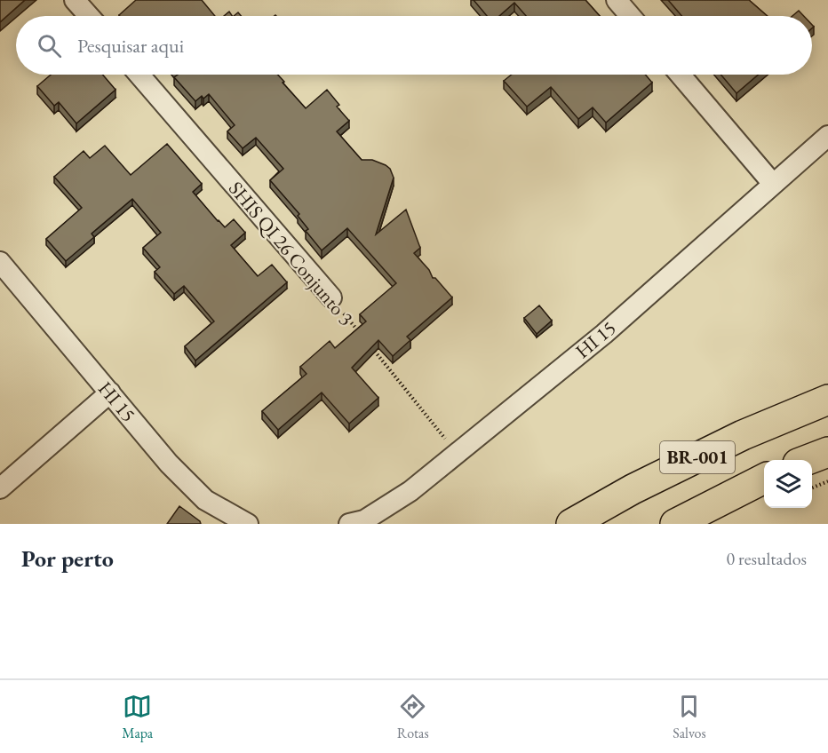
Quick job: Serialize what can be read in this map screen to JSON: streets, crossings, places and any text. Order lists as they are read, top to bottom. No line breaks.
{"streets":{"highway":["BR-001"],"street":["SHIS QI 26 Conjunto 3","HI 15"]},"page":{"search":"Pesquisar aqui","heading":["Por perto","0 resultados"],"nav":["Mapa","Rotas","Salvos"]}}
